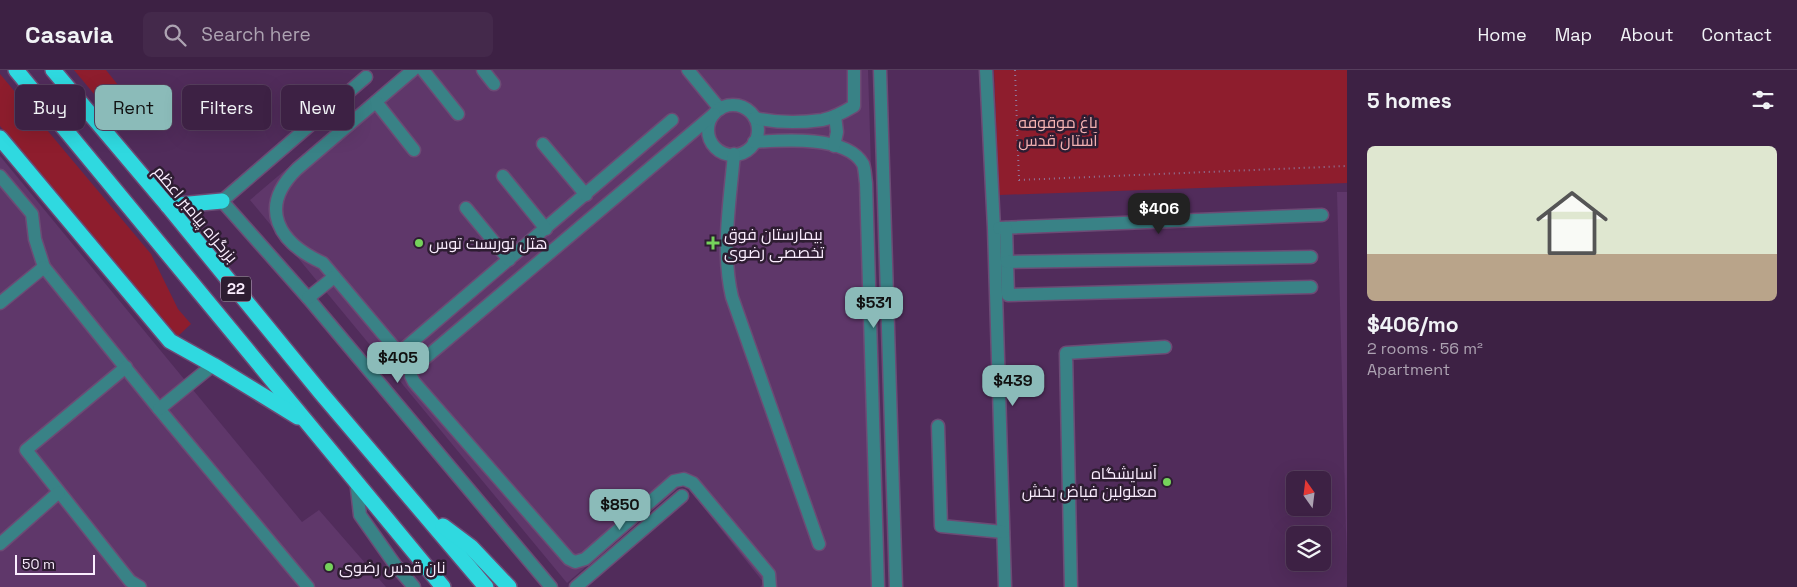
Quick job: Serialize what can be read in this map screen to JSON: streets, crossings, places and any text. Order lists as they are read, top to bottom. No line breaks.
{"streets":{"highway":["بزرگراه پیامبر اعظم","22"]},"parks":["باغ موقوفه آستان قدس"],"places":{"other":["هتل توریست توس","آسایشگاه معلولین فیاض بخش","نان قدس رضوی"],"health":["بیمارستان فوق تخصصی رضوی"]},"scale_bar":"50 m","north":"top","page":{"header":"Casavia","search":"Search here","nav":["Home","Map","About","Contact"],"heading":"5 homes","chip":["Buy","Rent","Filters","New"],"list":[{"name":"$406/mo","note":"2 rooms · 56 m² · Apartment"}],"price":["$406","$531","$405","$439","$850"],"scale":"50 m"}}
